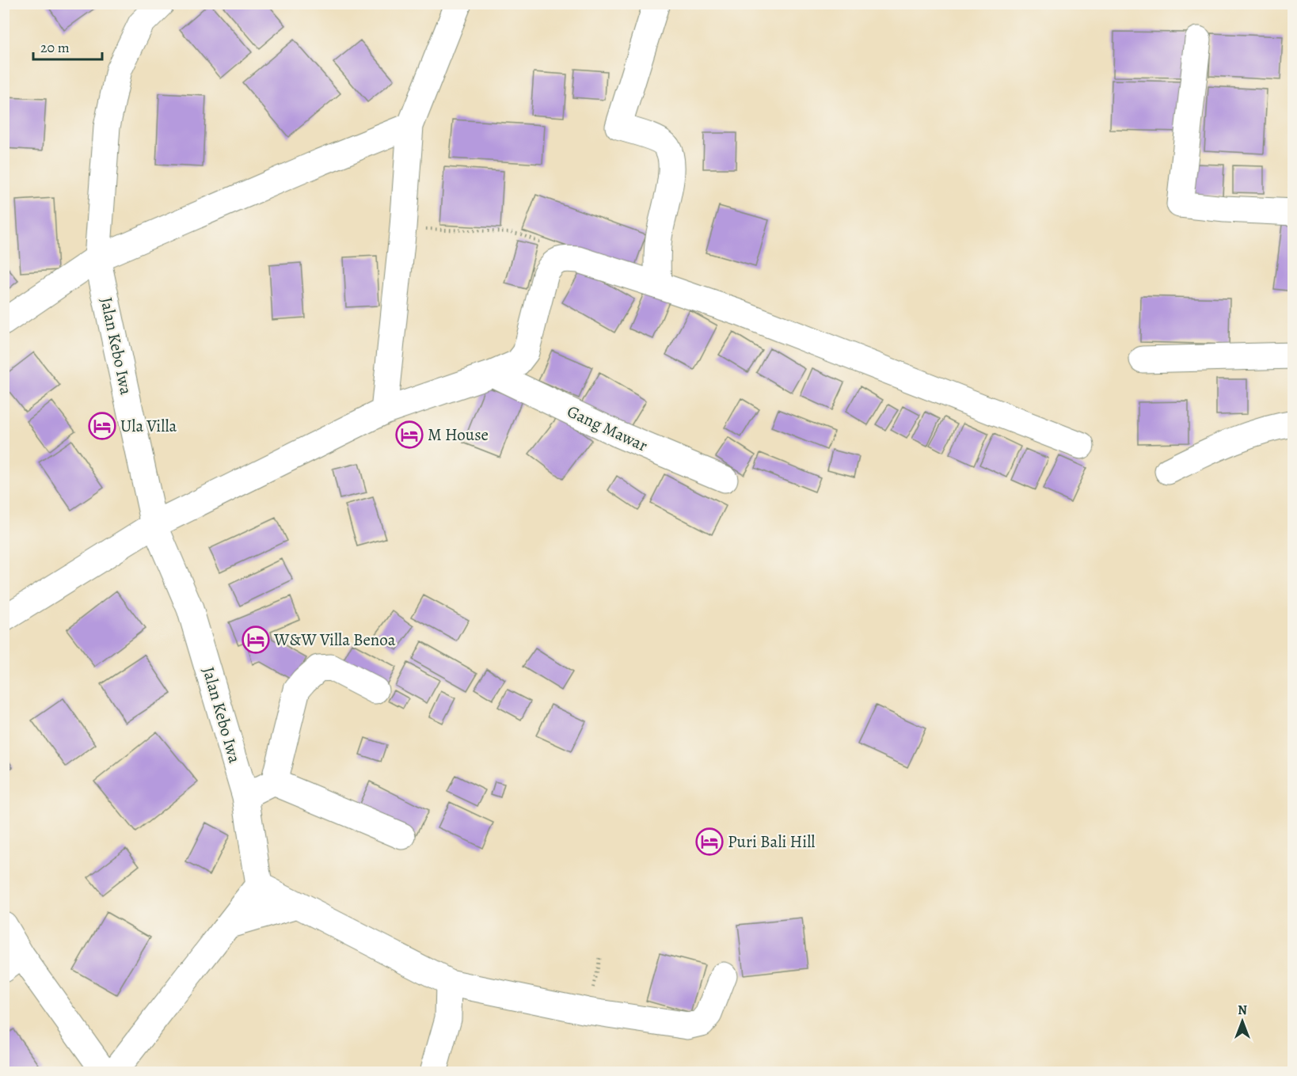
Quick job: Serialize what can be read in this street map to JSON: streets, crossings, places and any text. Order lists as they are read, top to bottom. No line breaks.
{"streets":{"street":["Jalan Kebo Iwa","Gang Mawar"]},"places":{"hotel":["Ula Villa","M House","W&W Villa Benoa","Puri Bali Hill"]},"scale_bar":"20 m","north":"top"}
